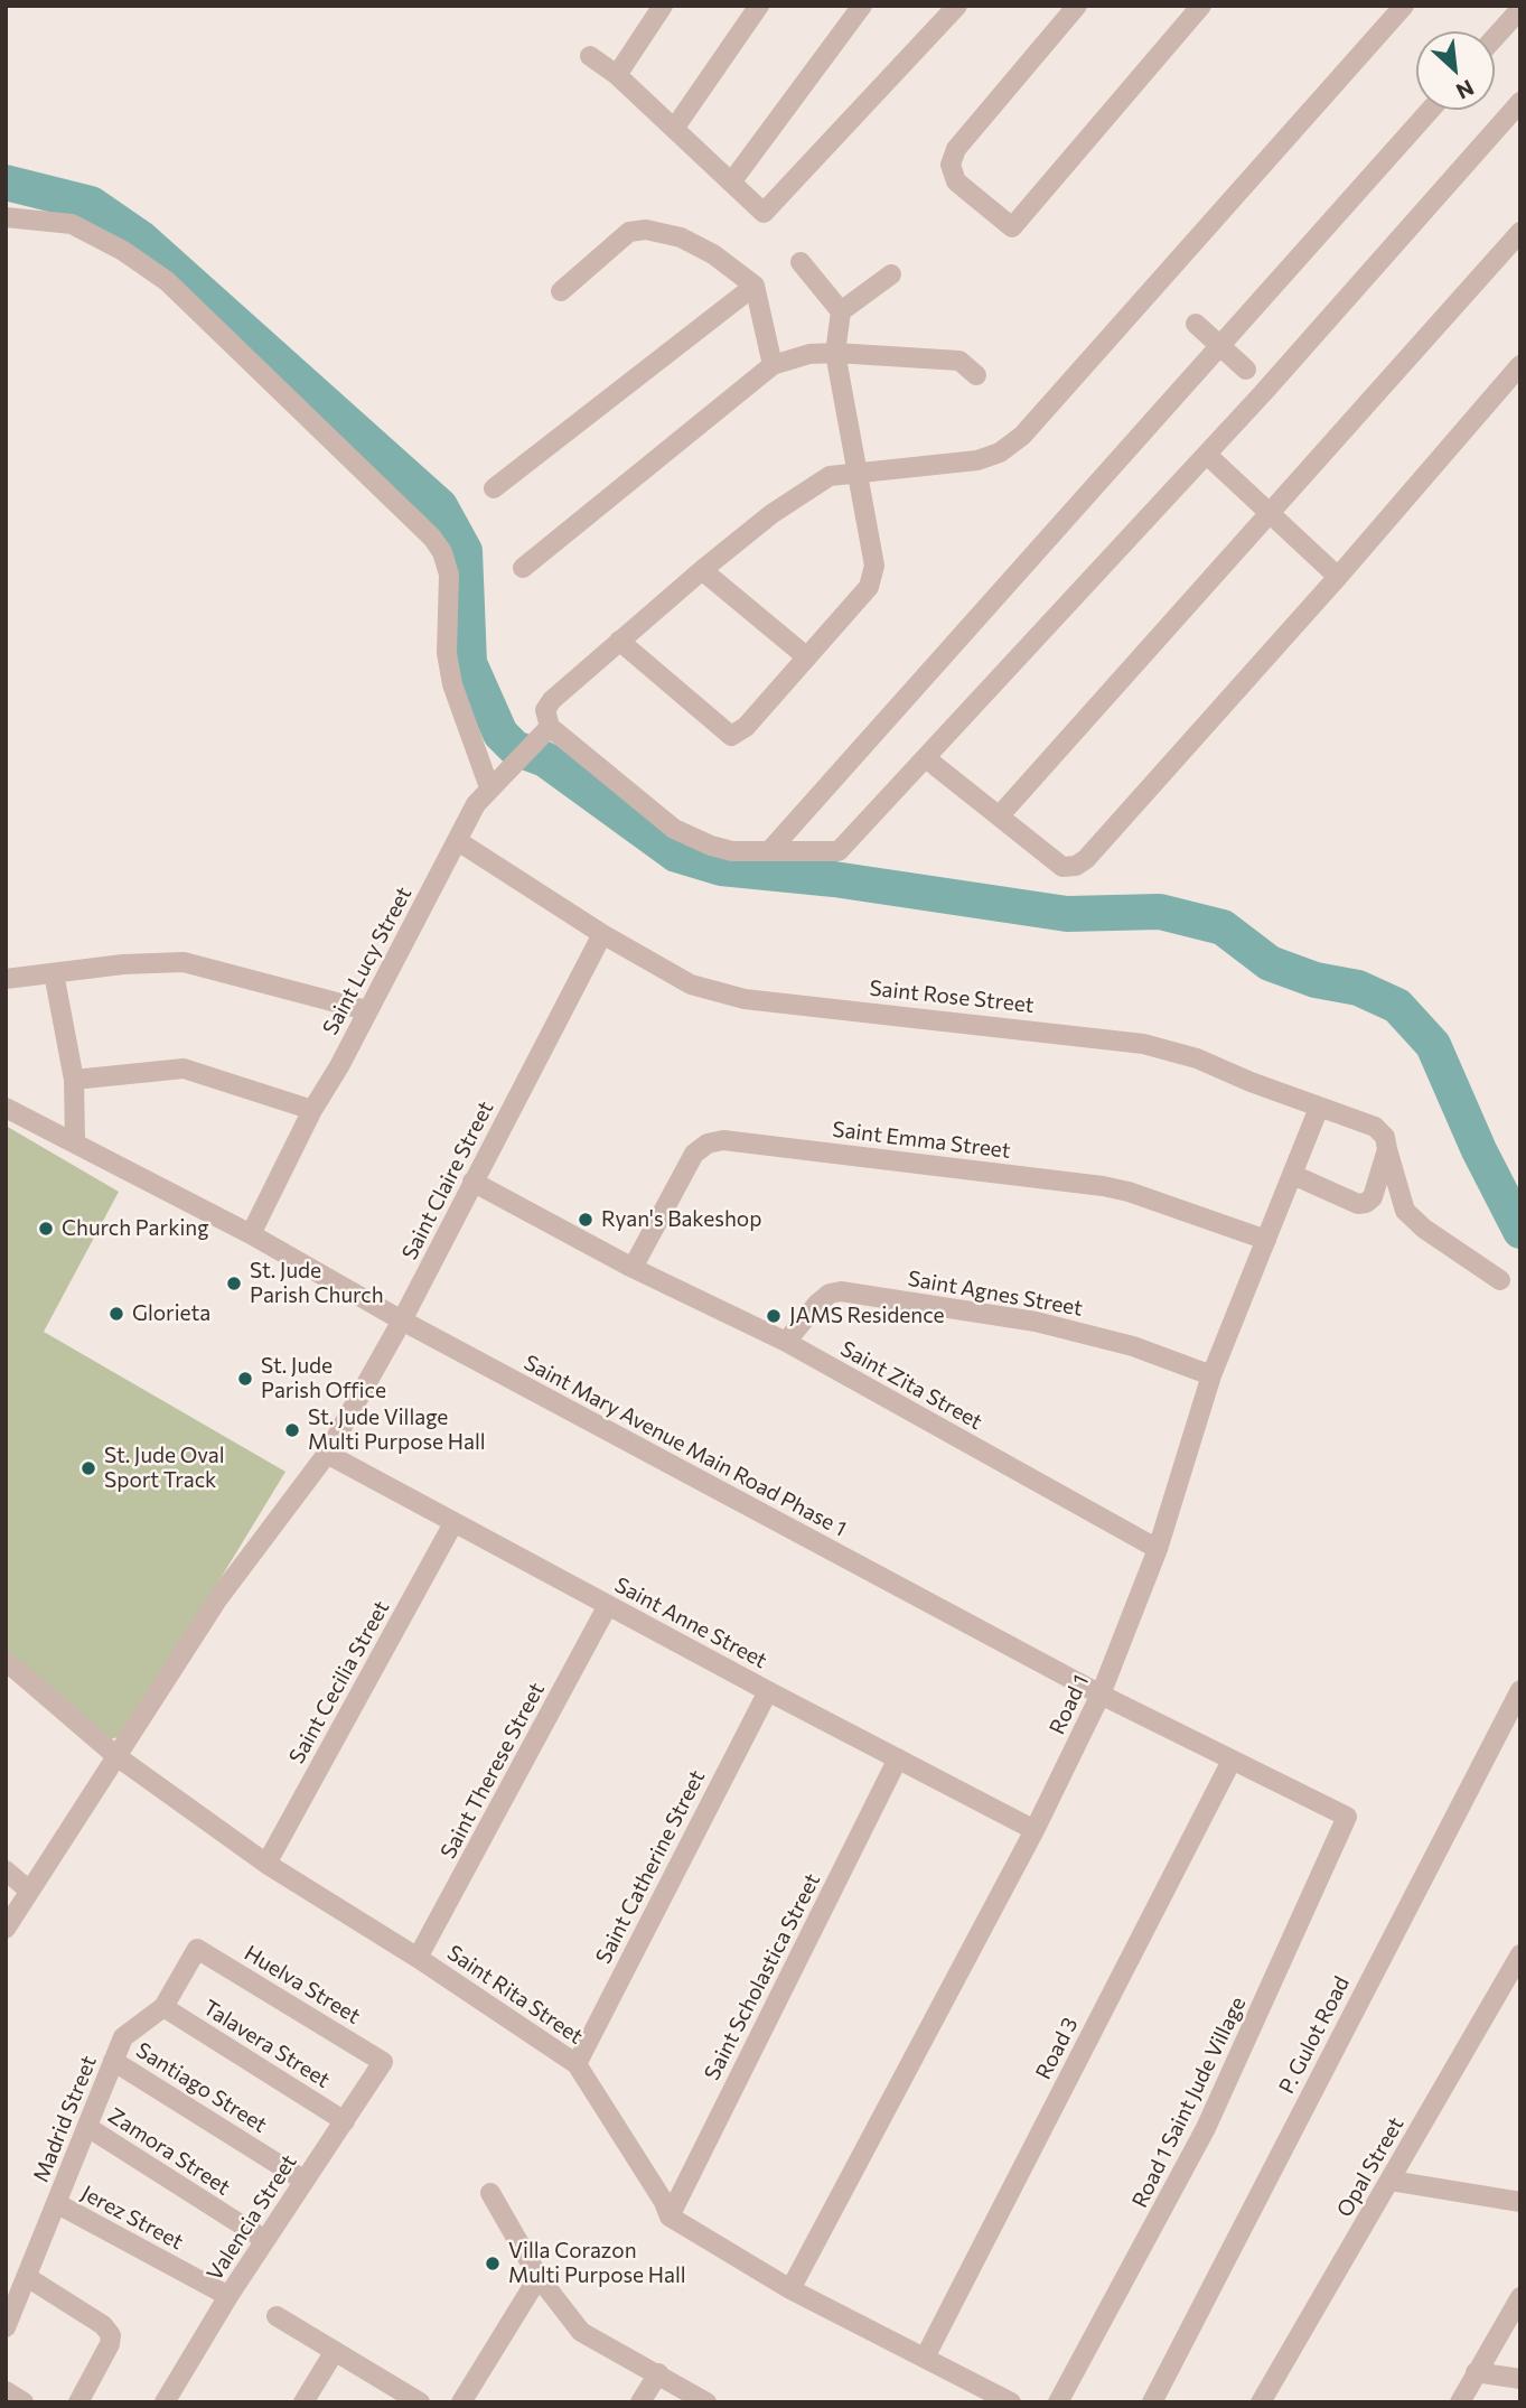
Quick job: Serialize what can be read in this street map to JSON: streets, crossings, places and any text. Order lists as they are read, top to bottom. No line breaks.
{"streets":{"street":["Saint Lucy Street","Saint Rose Street","Saint Emma Street","Saint Claire Street","Saint Agnes Street","Saint Zita Street","Saint Mary Avenue Main Road Phase 1","Saint Anne Street","Saint Cecilia Street","Road 1","Saint Therese Street","Saint Catherine Street","Saint Scholastica Street","Huelva Street","Saint Rita Street","P. Gulot Road","Talavera Street","Road 3","Santiago Street","Road 1 Saint Jude Village","Madrid Street","Zamora Street","Opal Street","Jerez Street","Valencia Street"]},"crossings":[["Saint Lucy Street","Saint Rose Street"],["Saint Lucy Street","Saint Mary Avenue Main Road Phase 1"],["Saint Rose Street","Saint Claire Street"],["Saint Rose Street","Road 1"],["Saint Emma Street","Saint Zita Street"],["Saint Emma Street","Road 1"],["Saint Claire Street","Saint Zita Street"],["Saint Claire Street","Saint Mary Avenue Main Road Phase 1"],["Saint Claire Street","Saint Anne Street"],["Saint Claire Street","Saint Rita Street"],["Saint Agnes Street","Saint Zita Street"],["Saint Agnes Street","Road 1"],["Saint Zita Street","Road 1"],["Saint Mary Avenue Main Road Phase 1","Road 1"],["Saint Mary Avenue Main Road Phase 1","Road 3"],["Saint Mary Avenue Main Road Phase 1","Road 1 Saint Jude Village"],["Saint Anne Street","Saint Cecilia Street"],["Saint Anne Street","Road 1"],["Saint Anne Street","Saint Therese Street"],["Saint Anne Street","Saint Catherine Street"],["Saint Anne Street","Saint Scholastica Street"],["Saint Cecilia Street","Saint Rita Street"],["Saint Therese Street","Saint Rita Street"],["Saint Catherine Street","Saint Rita Street"],["Saint Scholastica Street","Saint Rita Street"],["Huelva Street","Madrid Street"],["Huelva Street","Valencia Street"],["Talavera Street","Madrid Street"],["Talavera Street","Valencia Street"],["Santiago Street","Madrid Street"],["Santiago Street","Valencia Street"],["Madrid Street","Zamora Street"],["Madrid Street","Jerez Street"],["Zamora Street","Valencia Street"],["Jerez Street","Valencia Street"]],"places":["Ryan's Bakeshop","Church Parking","St. Jude Parish Church","Glorieta","JAMS Residence","St. Jude Parish Office","St. Jude Village Multi Purpose Hall","St. Jude Oval Sport Track","Villa Corazon Multi Purpose Hall"],"north":"bottom right"}
